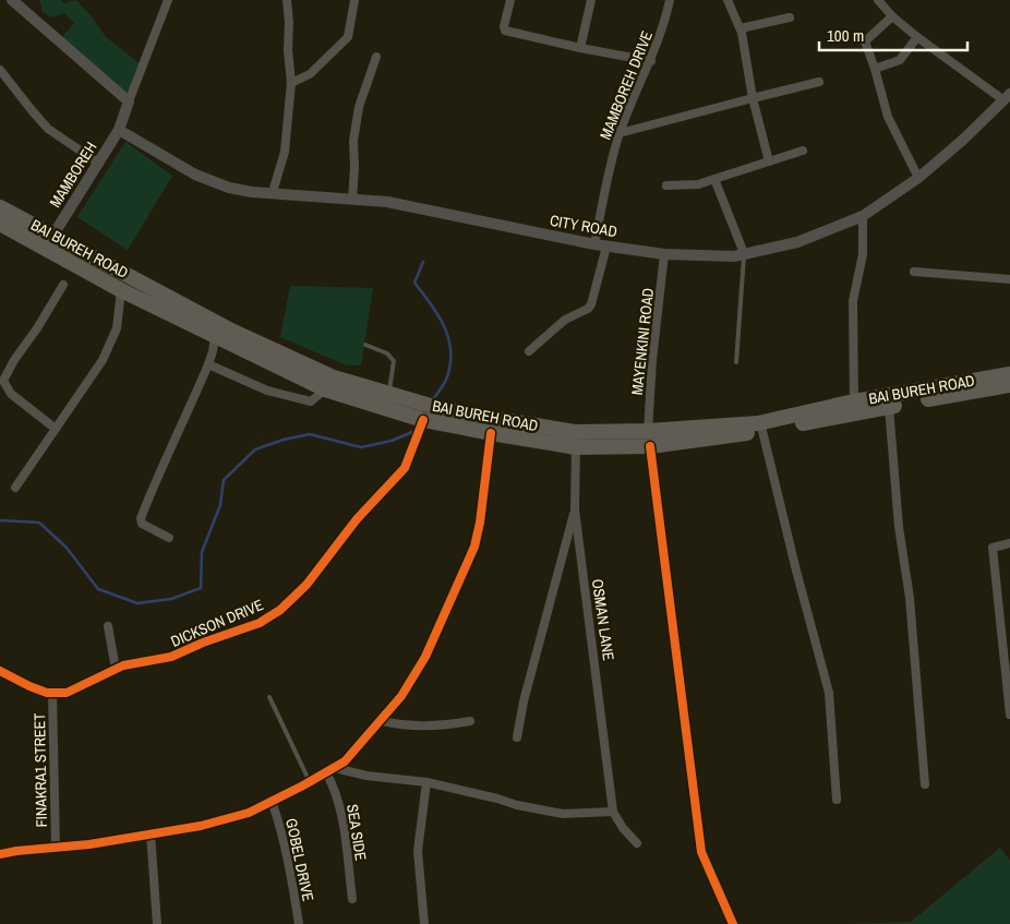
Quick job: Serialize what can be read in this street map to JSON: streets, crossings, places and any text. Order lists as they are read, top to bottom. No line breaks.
{"streets":{"highway":["BAI BUREH ROAD"],"main road":["MAMBOREH","CITY ROAD"],"street":["MAMBOREH DRIVE","MAYENKINI ROAD","OSMAN LANE","DICKSON DRIVE","FINAKRA1 STREET","SEA SIDE","GOBEL DRIVE"]},"crossings":[["MAMBOREH DRIVE","CITY ROAD"],["MAMBOREH","CITY ROAD"],["MAMBOREH","BAI BUREH ROAD"],["CITY ROAD","MAYENKINI ROAD"],["BAI BUREH ROAD","MAYENKINI ROAD"],["BAI BUREH ROAD","OSMAN LANE"],["BAI BUREH ROAD","DICKSON DRIVE"],["DICKSON DRIVE","FINAKRA1 STREET"]],"scale_bar":"100 m"}
